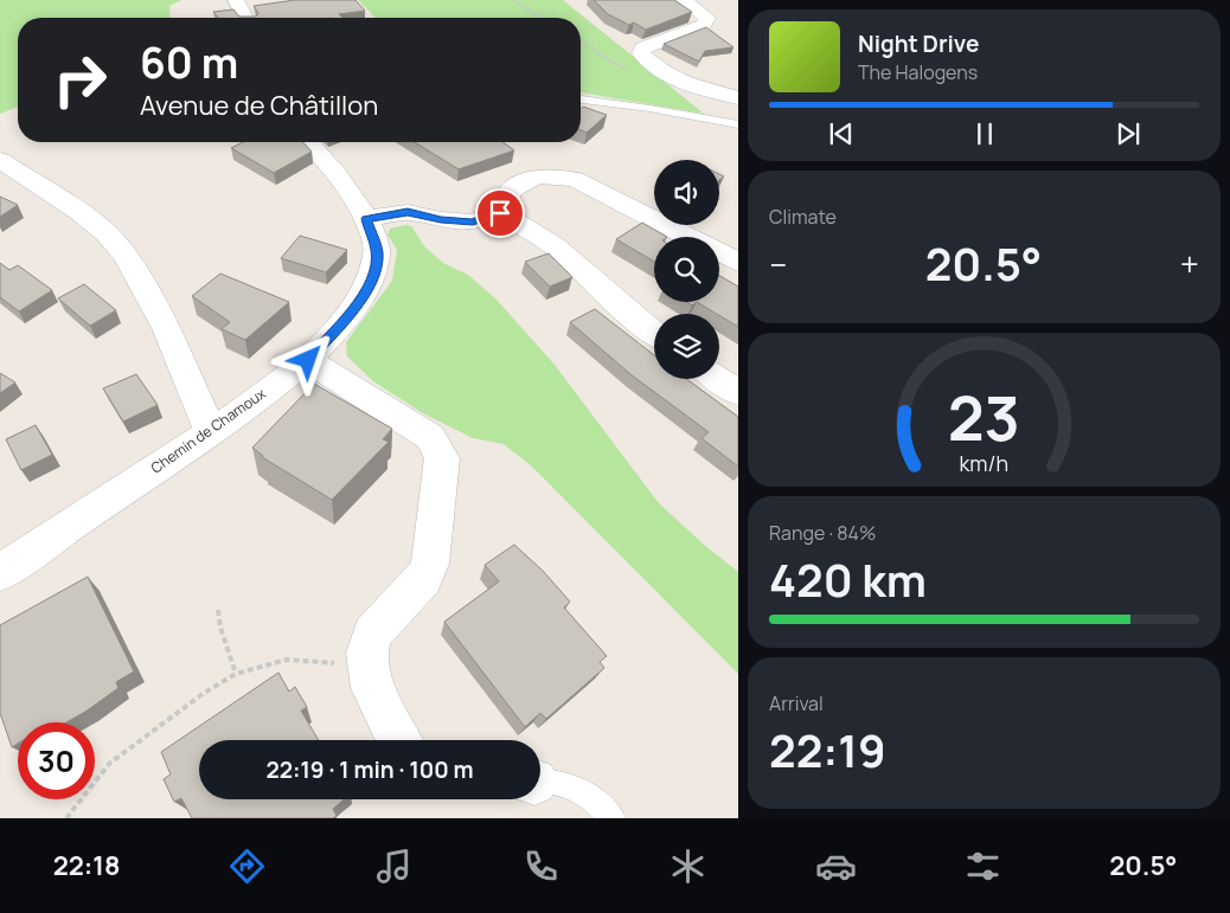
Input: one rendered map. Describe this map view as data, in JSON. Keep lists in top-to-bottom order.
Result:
{
  "streets": {
    "street": ["Chemin de Chamoux"]
  },
  "page": {
    "turn": ["60 m", "Avenue de Châtillon"],
    "song": ["Night Drive", "The Halogens"],
    "tile": [
      "Climate",
      ["Range · 84%", "420 km"],
      ["Arrival", "22:19"]
    ],
    "heat": ["−", "20.5°", "+"],
    "limit": "30",
    "trip": "22:19 · 1 min · 100 m",
    "tabs": ["22:18", "20.5°"],
    "gauge": ["23", "km/h"]
  }
}
